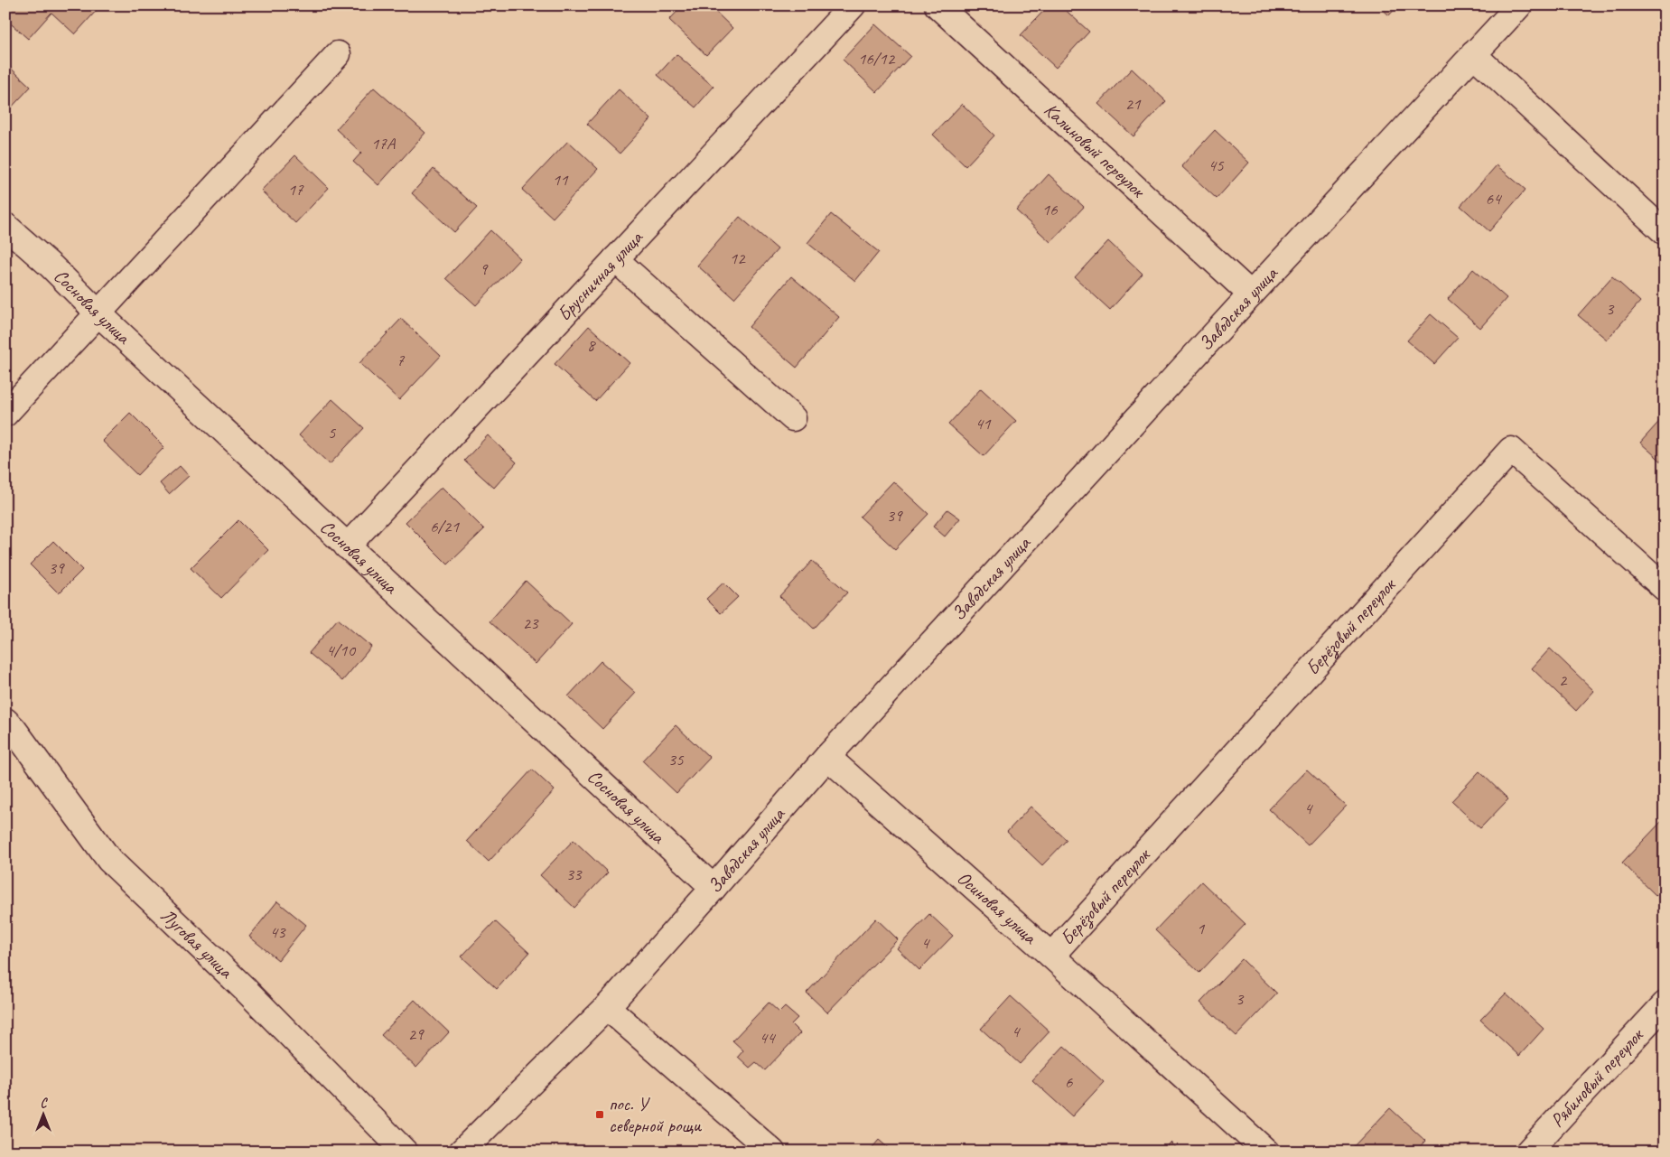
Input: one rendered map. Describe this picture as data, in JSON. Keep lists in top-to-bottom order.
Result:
{
  "streets": {
    "street": [
      "Калиновый переулок",
      "Брусничная улица",
      "Сосновая улица",
      "Заводская улица",
      "Берёзовый переулок",
      "Осиновая улица",
      "Луговая улица",
      "Рябиновый переулок"
    ]
  },
  "crossings": [
    ["Калиновый переулок", "Заводская улица"],
    ["Брусничная улица", "Сосновая улица"],
    ["Сосновая улица", "Заводская улица"],
    ["Заводская улица", "Осиновая улица"],
    ["Берёзовый переулок", "Осиновая улица"]
  ],
  "places": {
    "transit": ["пос. У северной рощи"]
  },
  "house_numbers": [
    "16/12",
    "21",
    "17А",
    "45",
    "11",
    "17",
    "64",
    "16",
    "12",
    "9",
    "3",
    "8",
    "7",
    "41",
    "5",
    "39",
    "6/21",
    "39",
    "23",
    "4/10",
    "2",
    "35",
    "4",
    "33",
    "1",
    "43",
    "4",
    "3",
    "4",
    "29",
    "44",
    "6"
  ],
  "north": "top"
}
